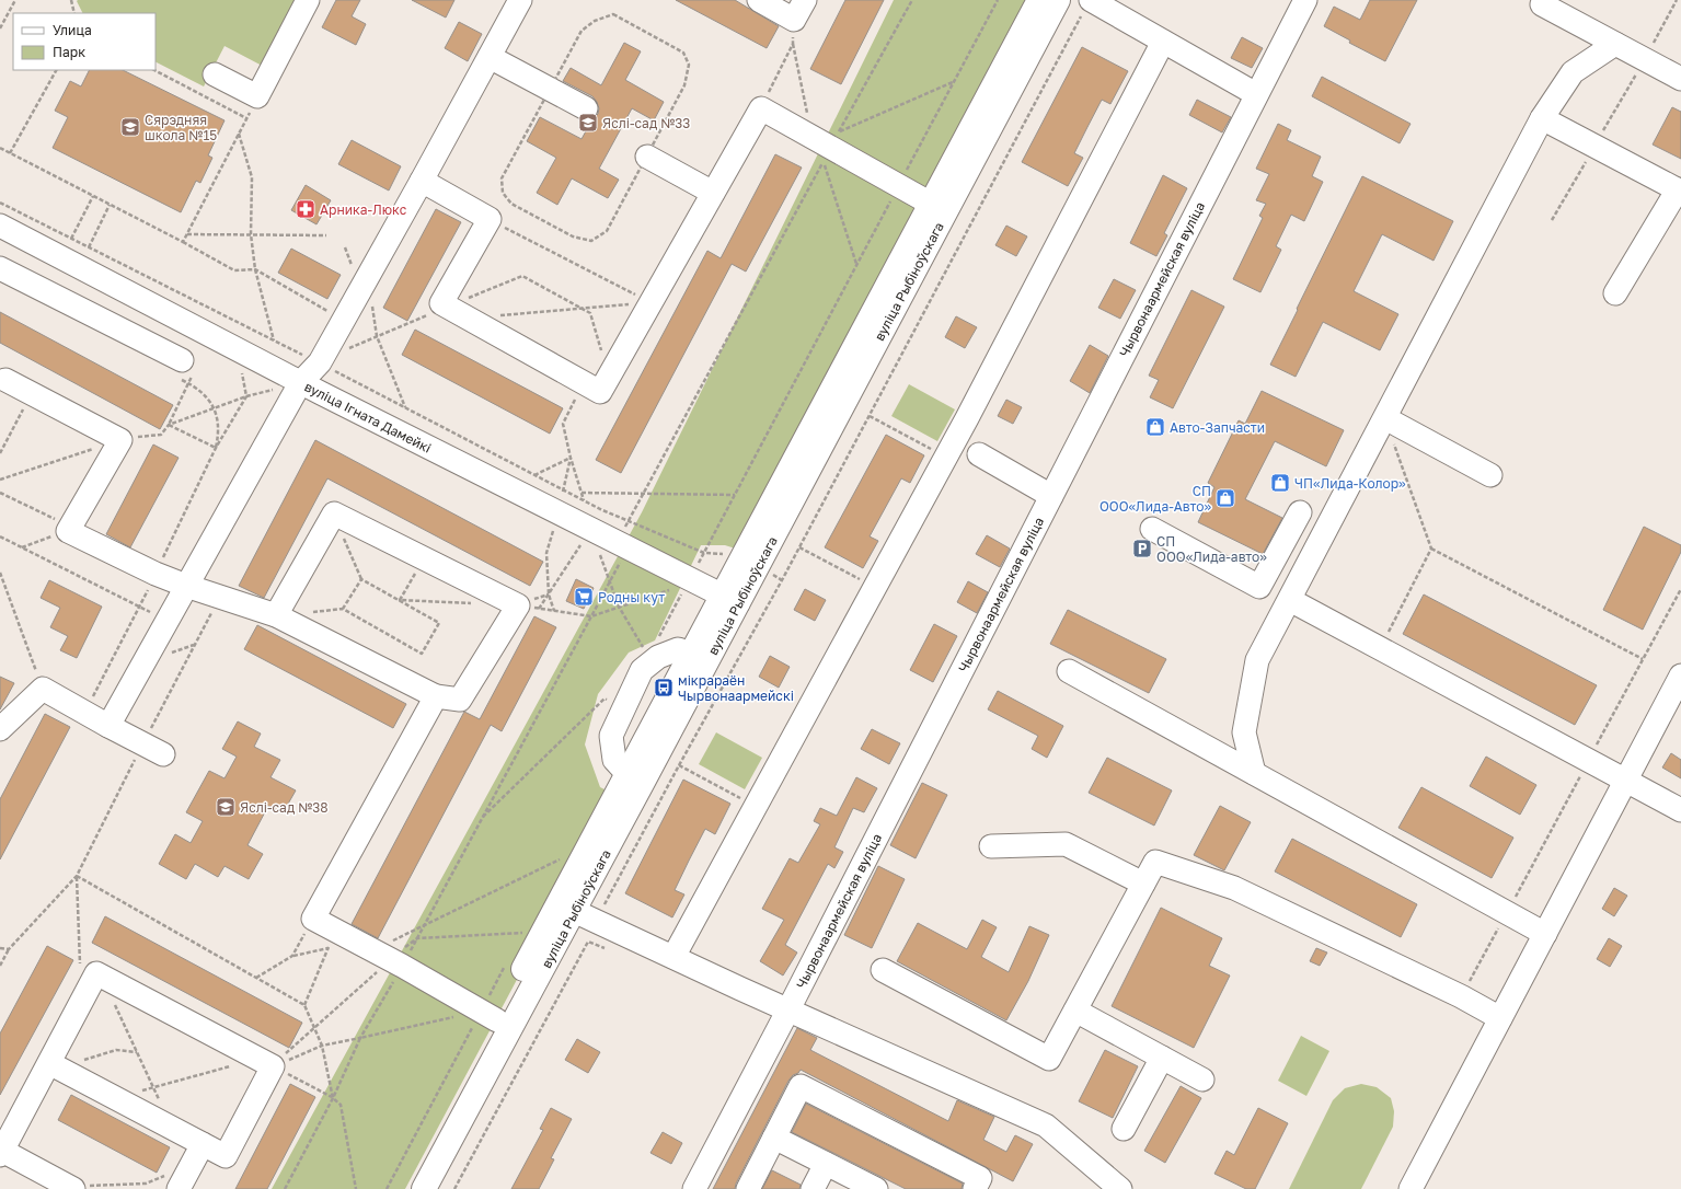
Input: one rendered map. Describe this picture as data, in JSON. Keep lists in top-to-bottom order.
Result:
{
  "streets": {
    "main road": ["вуліца Рыбіноўскага"],
    "street": ["Чырвонаармейская вуліца", "вуліца Ігната Дамейкі"]
  },
  "crossings": [
    ["вуліца Рыбіноўскага", "вуліца Ігната Дамейкі"]
  ],
  "places": {
    "school or university": ["Яслі-сад №33", "Сярэдняя школа №15", "Яслі-сад №38"],
    "pharmacy": ["Арника-Люкс"],
    "shop": ["Авто-Запчасти", "ЧП«Лида-Колор»", "СП ООО«Лида-Авто»"],
    "parking": ["СП ООО«Лида-авто»"],
    "supermarket": ["Родны кут"],
    "bus stop": ["мікрараён Чырвонаармейскі"]
  },
  "legend": ["Улица", "Парк"]
}
